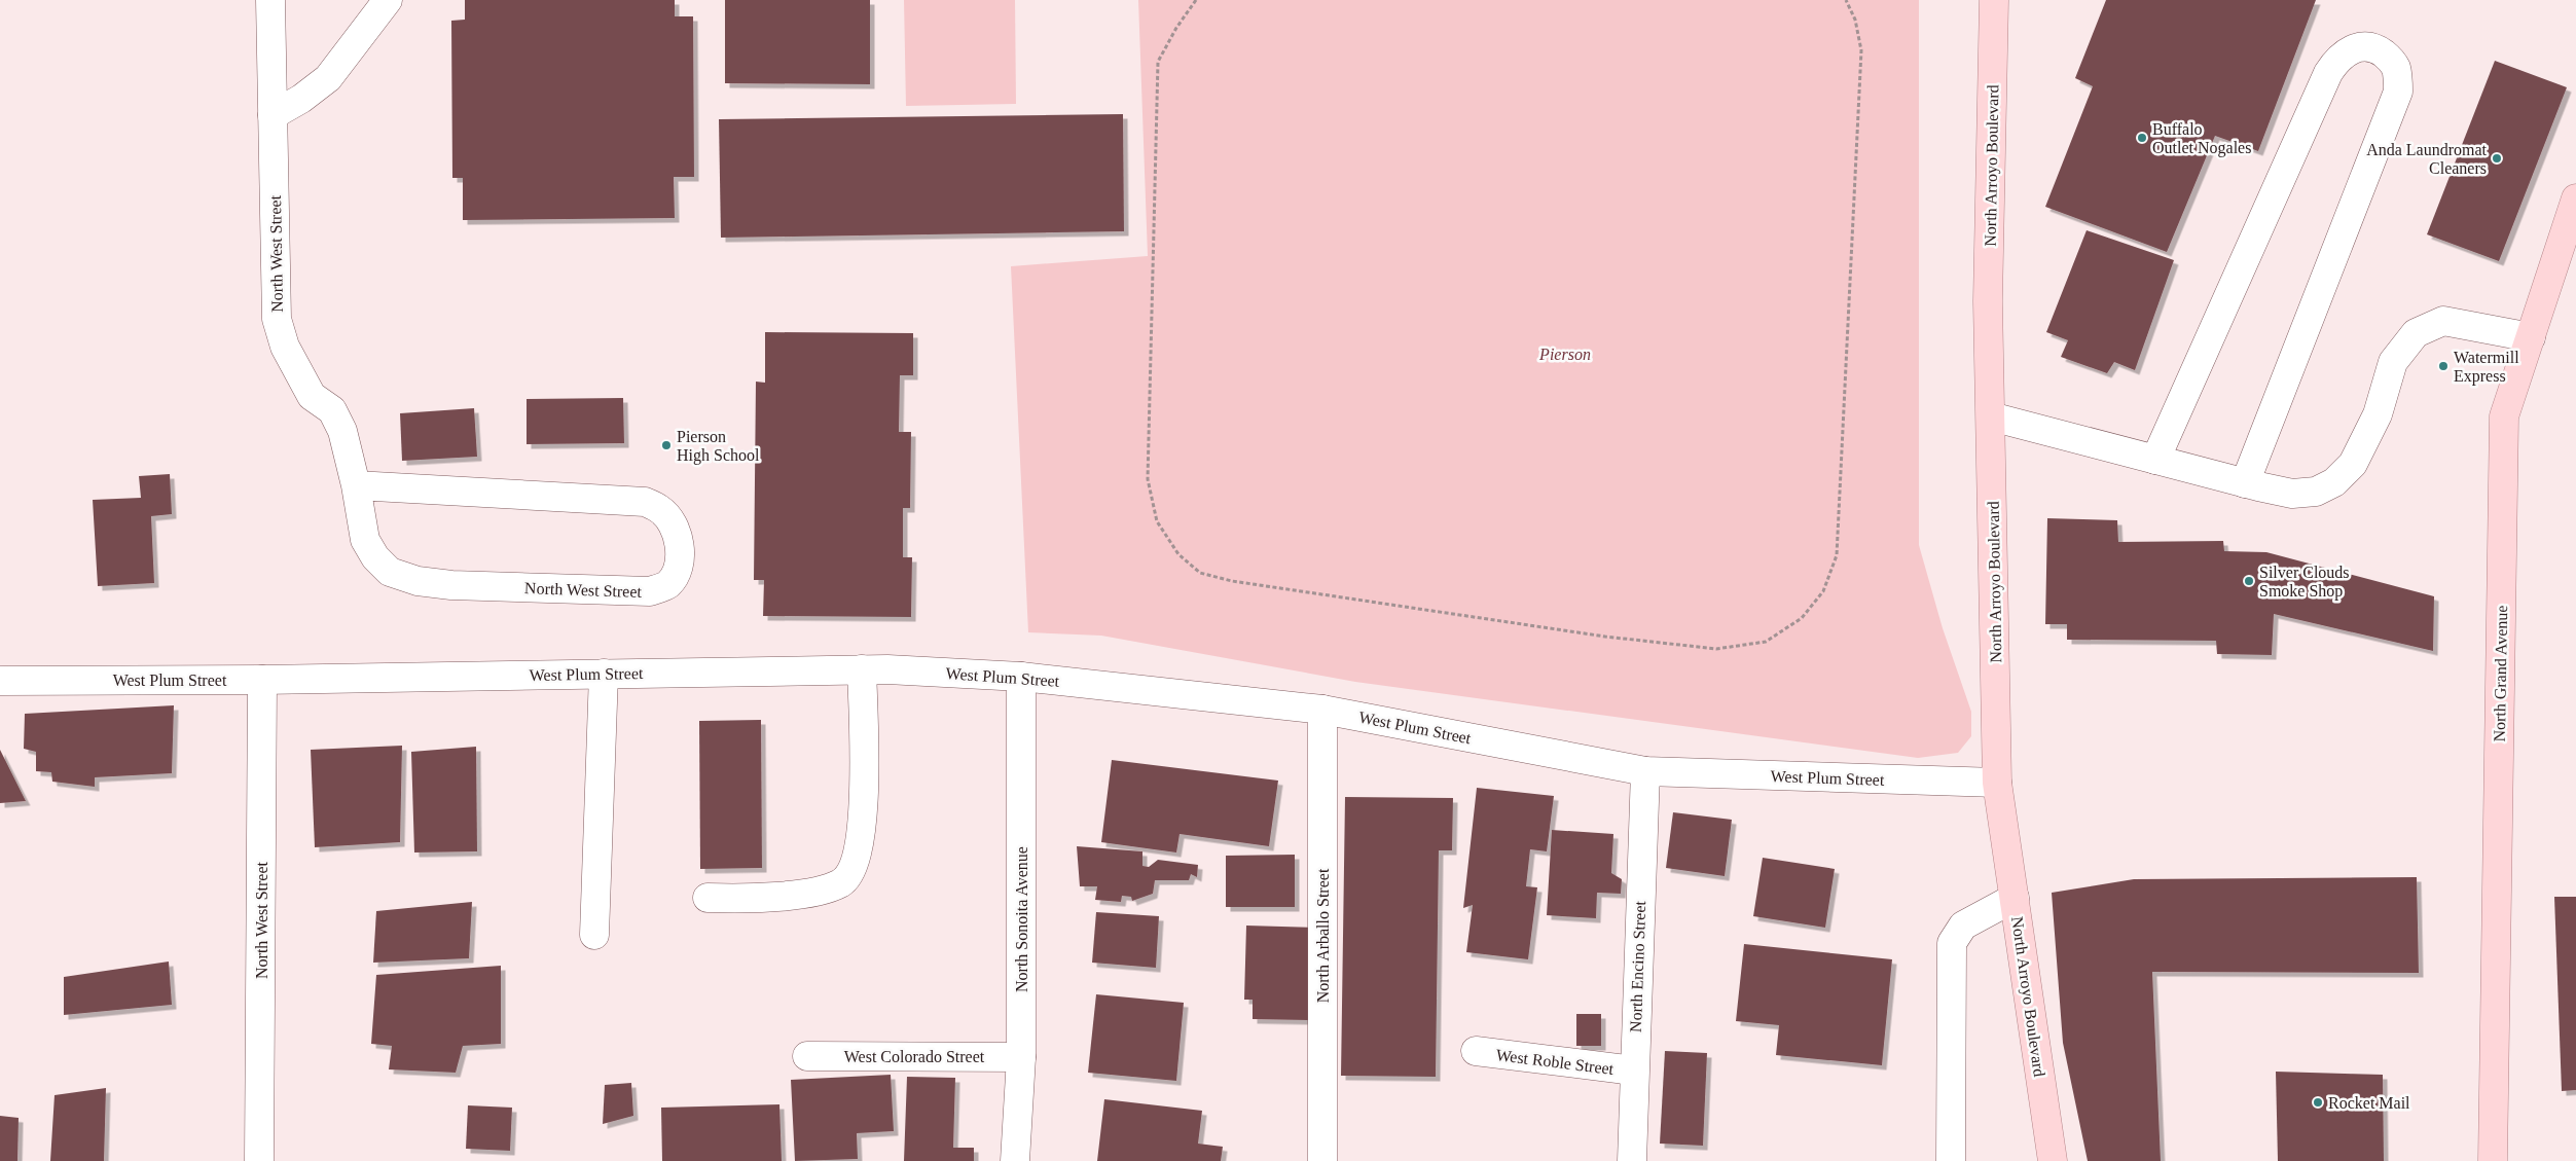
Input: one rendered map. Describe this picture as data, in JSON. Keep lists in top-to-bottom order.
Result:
{
  "streets": {
    "main road": ["North Arroyo Boulevard", "North Grand Avenue"],
    "street": [
      "North West Street",
      "West Plum Street",
      "North Sonoita Avenue",
      "North Arballo Street",
      "North Encino Street",
      "West Colorado Street",
      "West Roble Street"
    ]
  },
  "crossings": [
    ["North Arroyo Boulevard", "West Plum Street"],
    ["North West Street", "West Plum Street"],
    ["West Plum Street", "North Sonoita Avenue"],
    ["West Plum Street", "North Arballo Street"],
    ["West Plum Street", "North Encino Street"],
    ["North Sonoita Avenue", "West Colorado Street"],
    ["North Encino Street", "West Roble Street"]
  ],
  "parks": ["Pierson"],
  "places": [
    "Buffalo Outlet Nogales",
    "Anda Laundromat Cleaners",
    "Watermill Express",
    "Pierson High School",
    "Silver Clouds Smoke Shop",
    "Rocket Mail"
  ]
}
